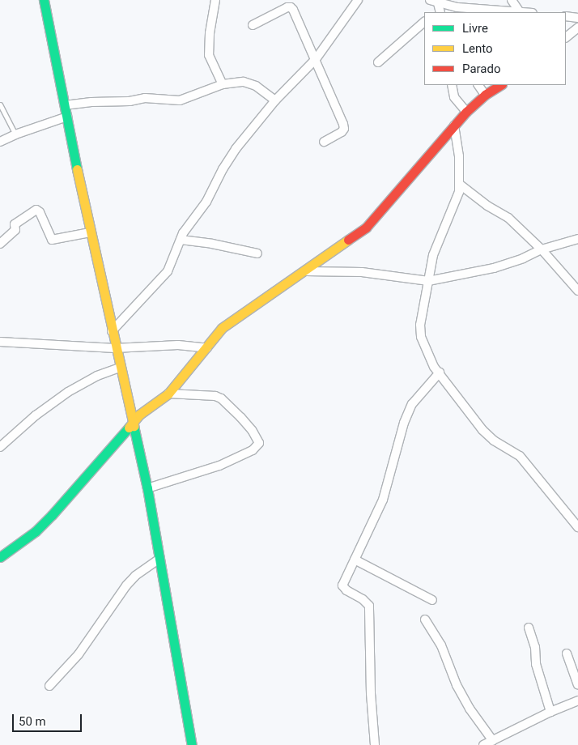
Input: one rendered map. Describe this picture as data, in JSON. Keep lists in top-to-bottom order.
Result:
{
  "legend": ["Livre", "Lento", "Parado"],
  "scale_bar": "50 m"
}
